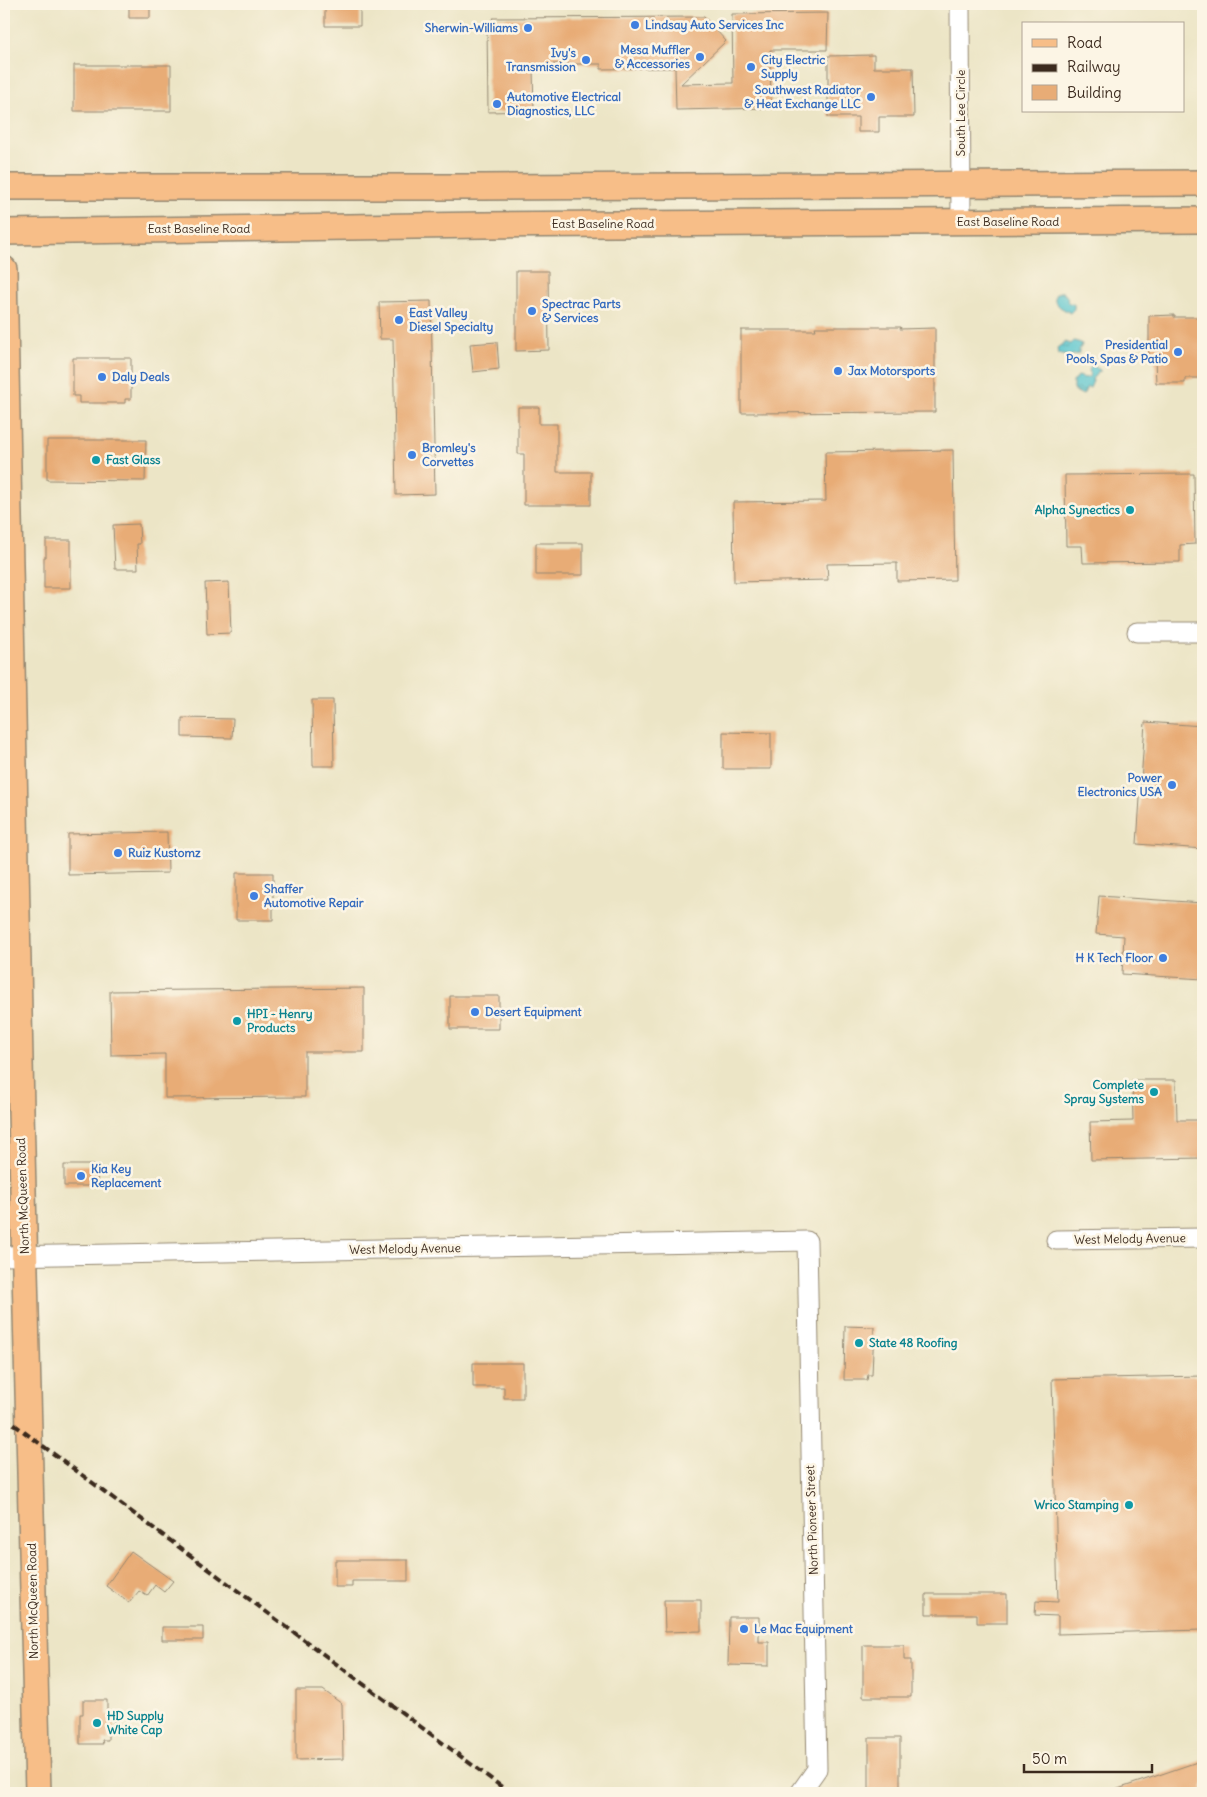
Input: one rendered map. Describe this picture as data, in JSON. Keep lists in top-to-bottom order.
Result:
{
  "streets": {
    "main road": ["East Baseline Road", "North McQueen Road"],
    "street": ["South Lee Circle", "West Melody Avenue", "North Pioneer Street"]
  },
  "crossings": [
    ["South Lee Circle", "East Baseline Road"],
    ["North McQueen Road", "West Melody Avenue"],
    ["West Melody Avenue", "North Pioneer Street"]
  ],
  "places": [
    "Lindsay Auto Services Inc",
    "Sherwin-Williams",
    "Mesa Muffler & Accessories",
    "Ivy's Transmission",
    "City Electric Supply",
    "Southwest Radiator & Heat Exchange LLC",
    "Automotive Electrical Diagnostics, LLC",
    "Spectrac Parts & Services",
    "East Valley Diesel Specialty",
    "Presidential Pools, Spas & Patio",
    "Jax Motorsports",
    "Daly Deals",
    "Bromley's Corvettes",
    "Fast Glass",
    "Alpha Synectics",
    "Power Electronics USA",
    "Ruiz Kustomz",
    "Shaffer Automotive Repair",
    "H K Tech Floor",
    "Desert Equipment",
    "HPI - Henry Products",
    "Complete Spray Systems",
    "Kia Key Replacement",
    "State 48 Roofing",
    "Wrico Stamping",
    "Le Mac Equipment",
    "HD Supply White Cap"
  ],
  "legend": ["Road", "Railway", "Building"],
  "scale_bar": "50 m"
}
